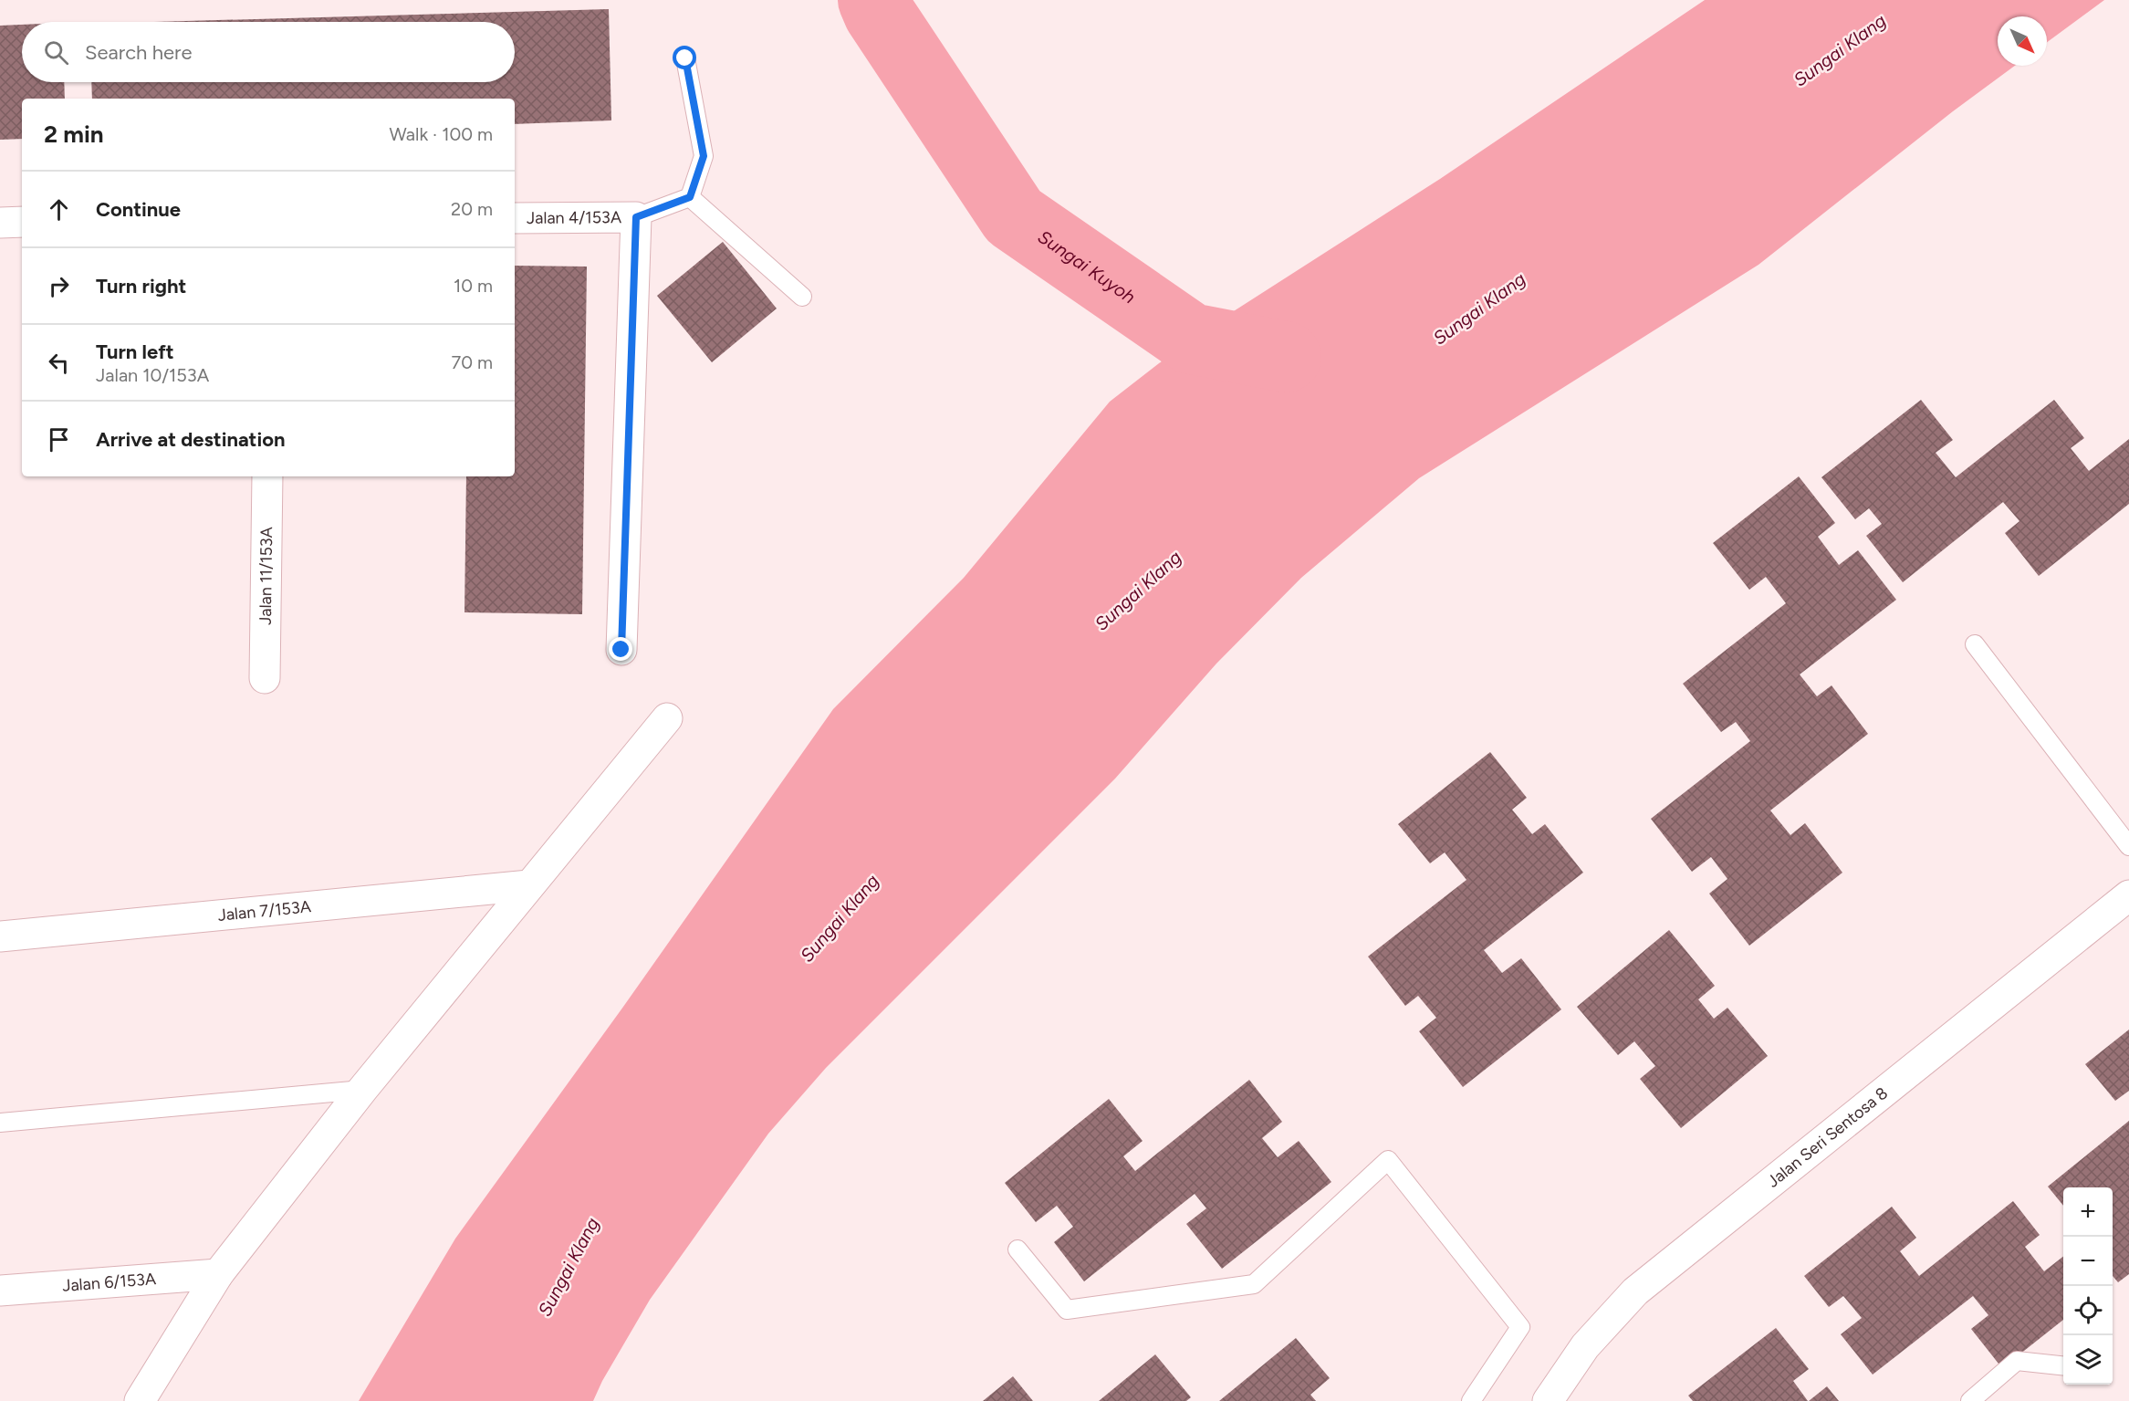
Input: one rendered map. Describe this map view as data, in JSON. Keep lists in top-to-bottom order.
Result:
{
  "streets": {
    "street": [
      "Jalan 4/153A",
      "Jalan 11/153A",
      "Jalan 7/153A",
      "Jalan Seri Sentosa 8",
      "Jalan 6/153A"
    ]
  },
  "water": ["Sungai Klang", "Sungai Kuyoh"],
  "north": "bottom right",
  "page": {
    "search": "Search here",
    "heading": ["2 min", "Walk · 100 m"],
    "list": [
      ["Continue", "20 m"],
      ["Turn right", "10 m"],
      ["Turn left", "Jalan 10/153A", "70 m"],
      "Arrive at destination"
    ],
    "map_buttons": ["+", "−"]
  }
}
